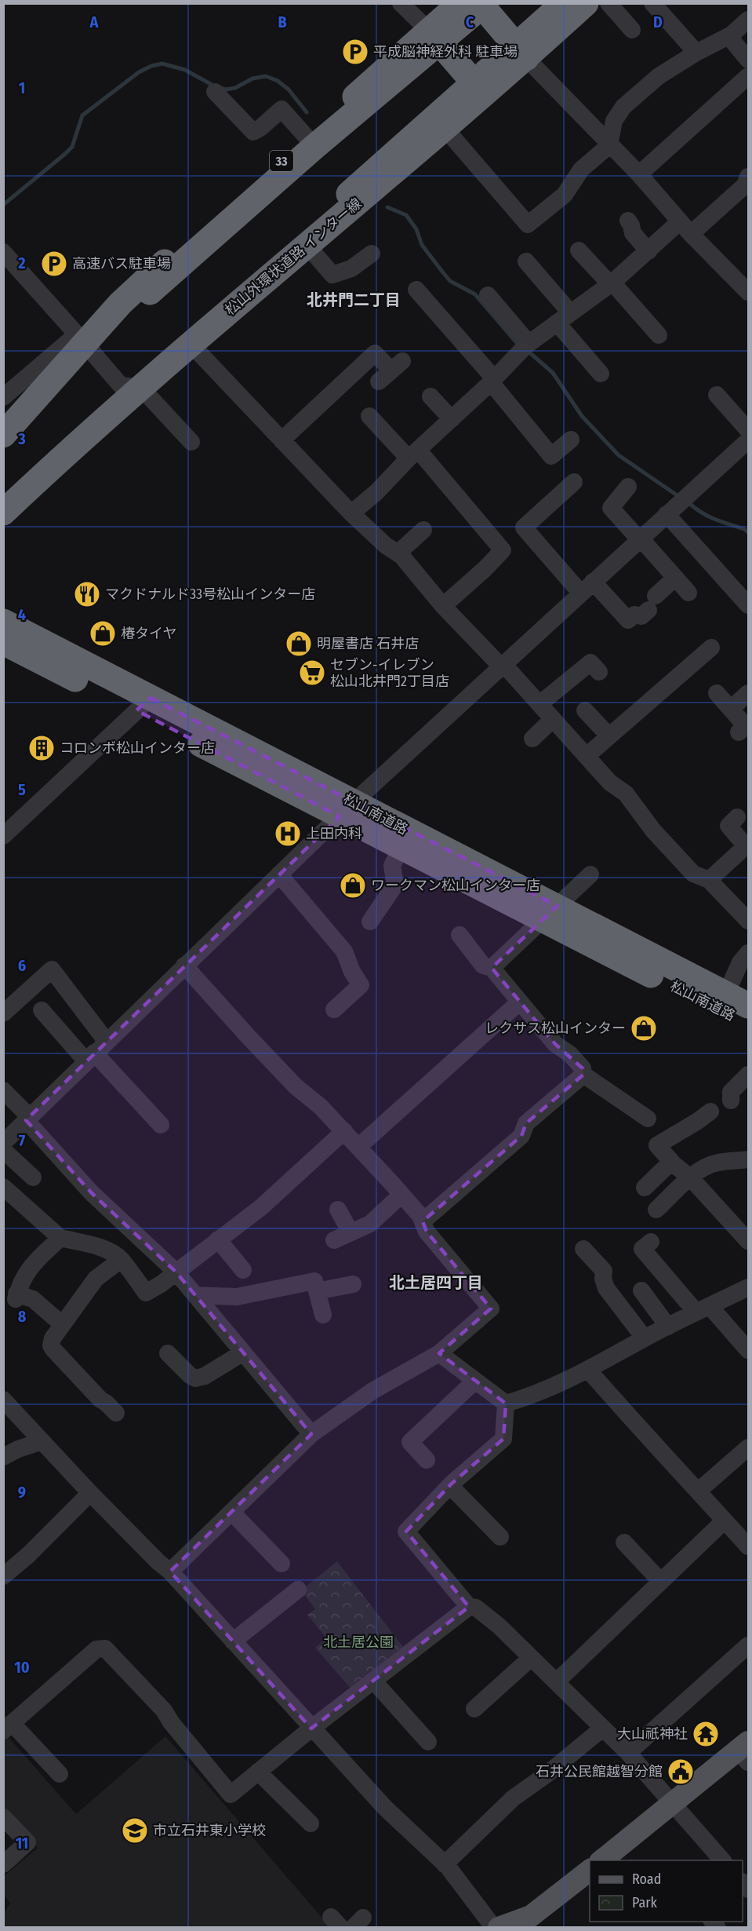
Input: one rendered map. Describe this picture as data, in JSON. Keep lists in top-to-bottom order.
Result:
{
  "streets": {
    "highway": ["33", "松山外環状道路 インター線", "松山南道路"]
  },
  "districts": ["北井門二丁目", "北土居四丁目"],
  "parks": ["北土居公園"],
  "places": {
    "parking": ["平成脳神経外科 駐車場", "高速バス駐車場"],
    "restaurant": ["マクドナルド33号松山インター店"],
    "shop": [
      "椿タイヤ",
      "明屋書店 石井店",
      "ワークマン松山インター店",
      "レクサス松山インター"
    ],
    "supermarket": ["セブン-イレブン 松山北井門2丁目店"],
    "building": ["コロンボ松山インター店"],
    "hospital": ["上田内科"],
    "temple": ["大山祇神社"],
    "public building": ["石井公民館越智分館"],
    "school or university": ["市立石井東小学校"]
  },
  "legend": ["Road", "Park"],
  "grid": {
    "columns": [
      "A",
      "B",
      "C",
      "D"
    ],
    "rows": [
      "1",
      "2",
      "3",
      "4",
      "5",
      "6",
      "7",
      "8",
      "9",
      "10",
      "11"
    ]
  }
}
